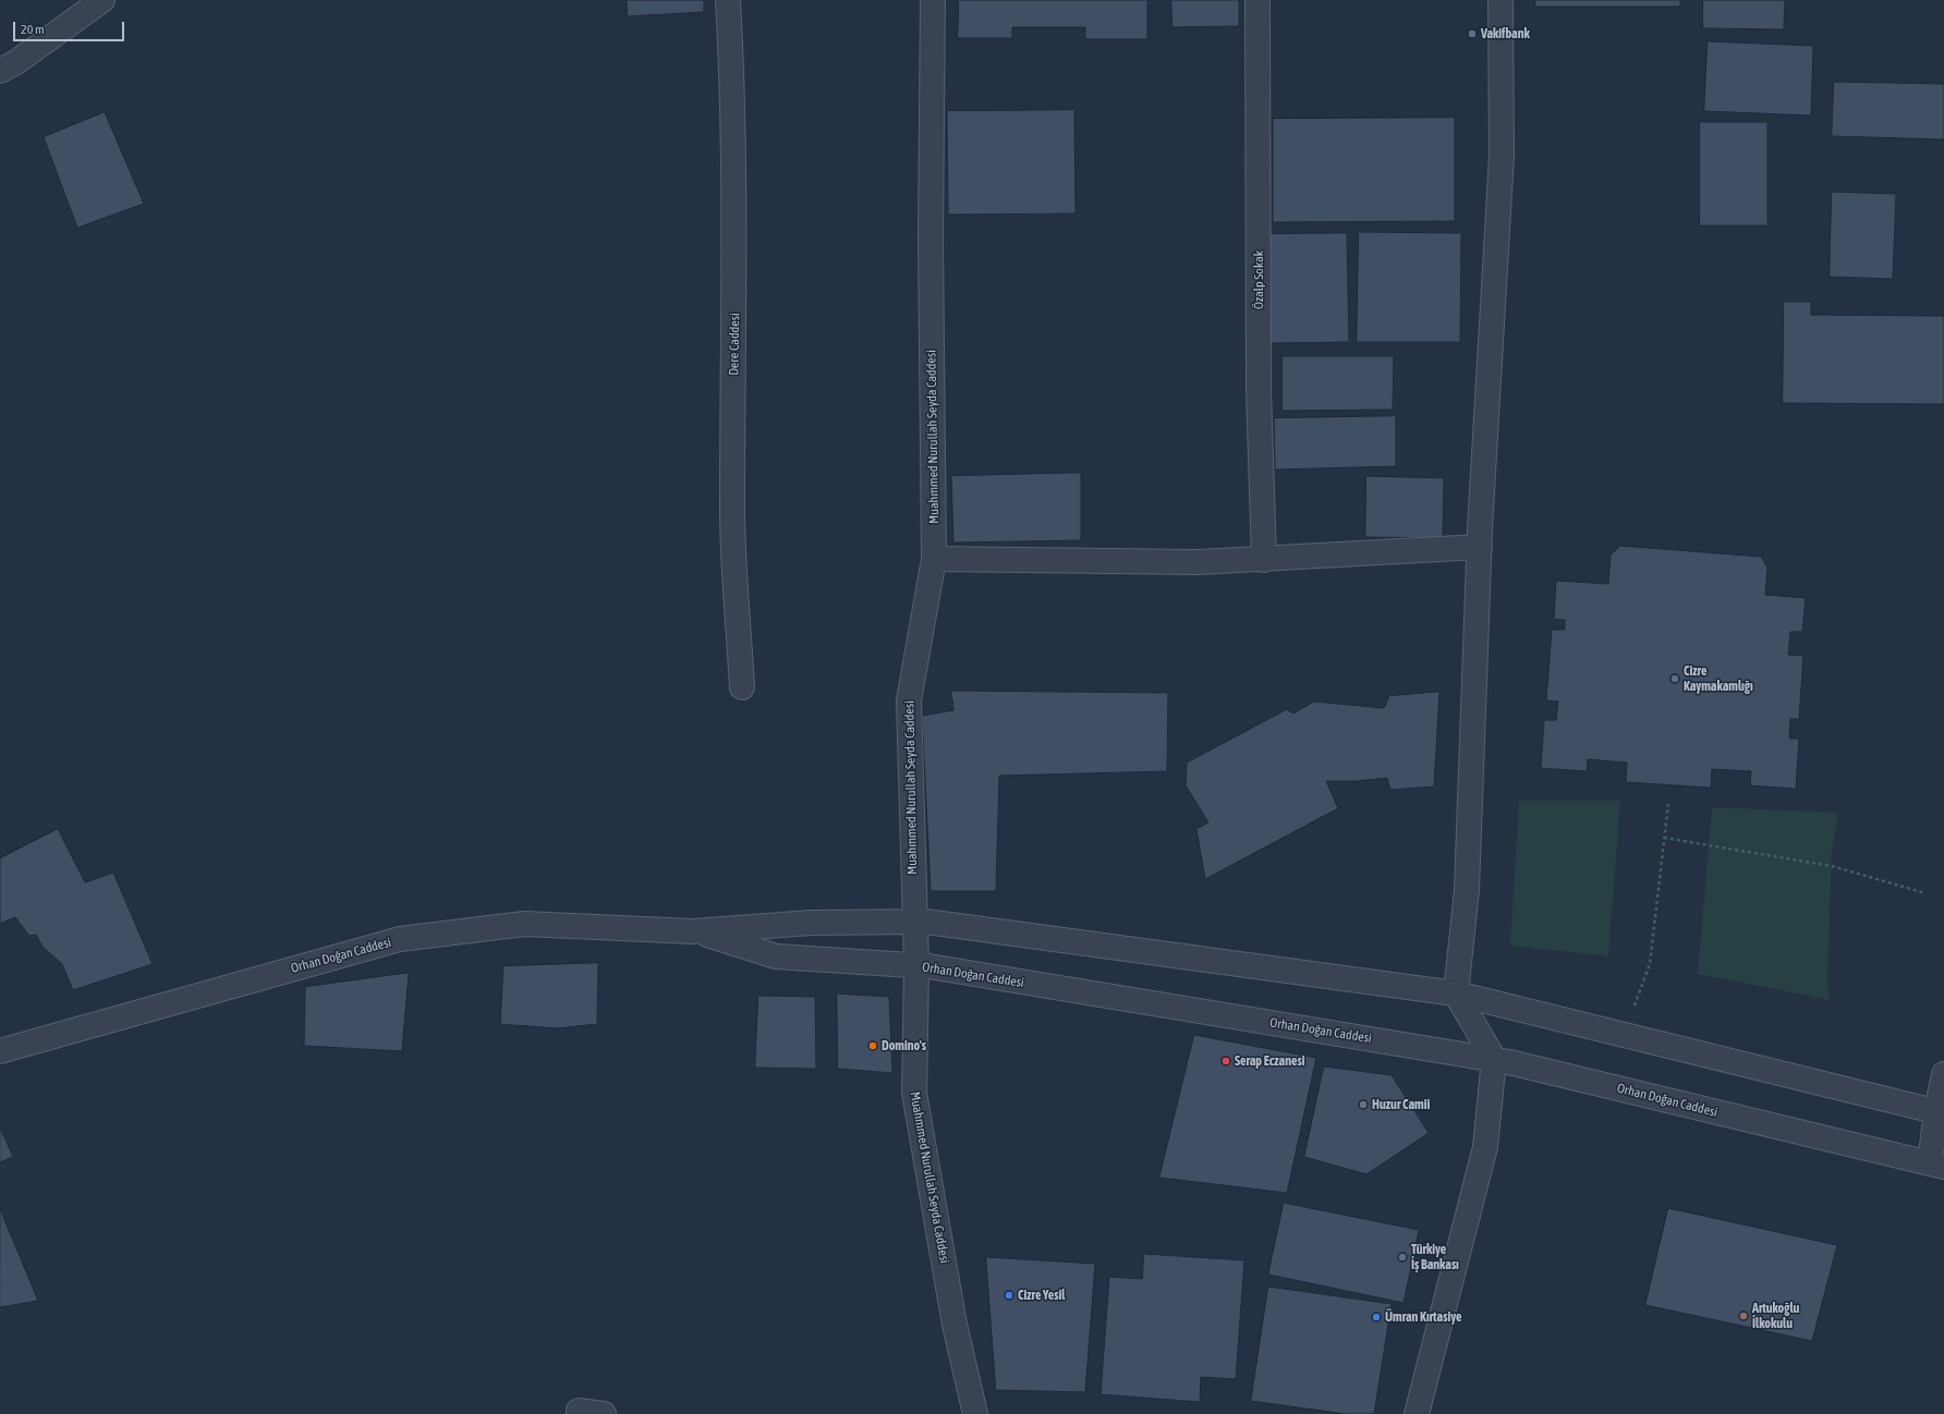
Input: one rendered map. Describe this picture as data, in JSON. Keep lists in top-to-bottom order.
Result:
{
  "streets": {
    "street": [
      "Özalp Sokak",
      "Dere Caddesi",
      "Muahmmed Nurullah Seyda Caddesi",
      "Orhan Doğan Caddesi"
    ]
  },
  "crossings": [
    ["Muahmmed Nurullah Seyda Caddesi", "Orhan Doğan Caddesi"]
  ],
  "places": [
    "Vakifbank",
    "Cizre Kaymakamlığı",
    "Domino's",
    "Serap Eczanesi",
    "Huzur Camii",
    "Türkiye İş Bankası",
    "Cizre Yesil",
    "Artukoğlu İlkokulu",
    "Ümran Kırtasiye"
  ],
  "scale_bar": "20 m"
}
